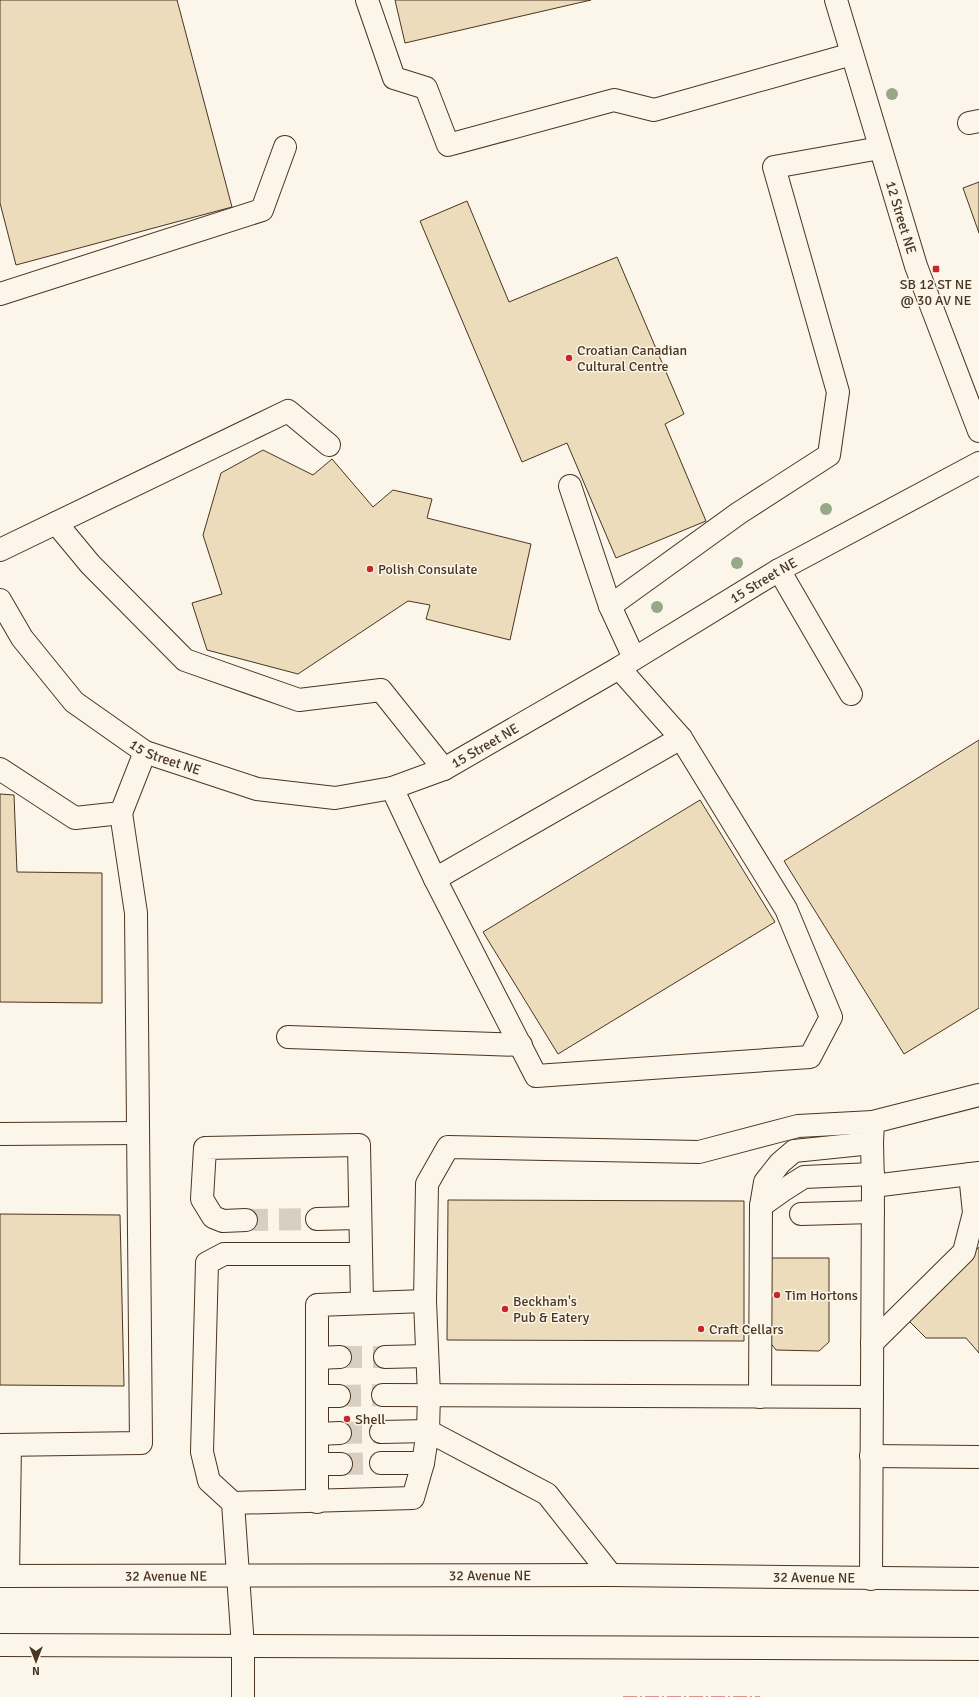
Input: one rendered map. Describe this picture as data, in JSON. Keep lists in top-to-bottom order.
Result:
{
  "streets": {
    "main road": ["12 Street NE", "15 Street NE", "32 Avenue NE"]
  },
  "places": {
    "transit": ["SB 12 ST NE @ 30 AV NE"],
    "other": [
      "Croatian Canadian Cultural Centre",
      "Polish Consulate",
      "Tim Hortons",
      "Beckham's Pub & Eatery",
      "Craft Cellars",
      "Shell"
    ]
  },
  "north": "bottom"
}
